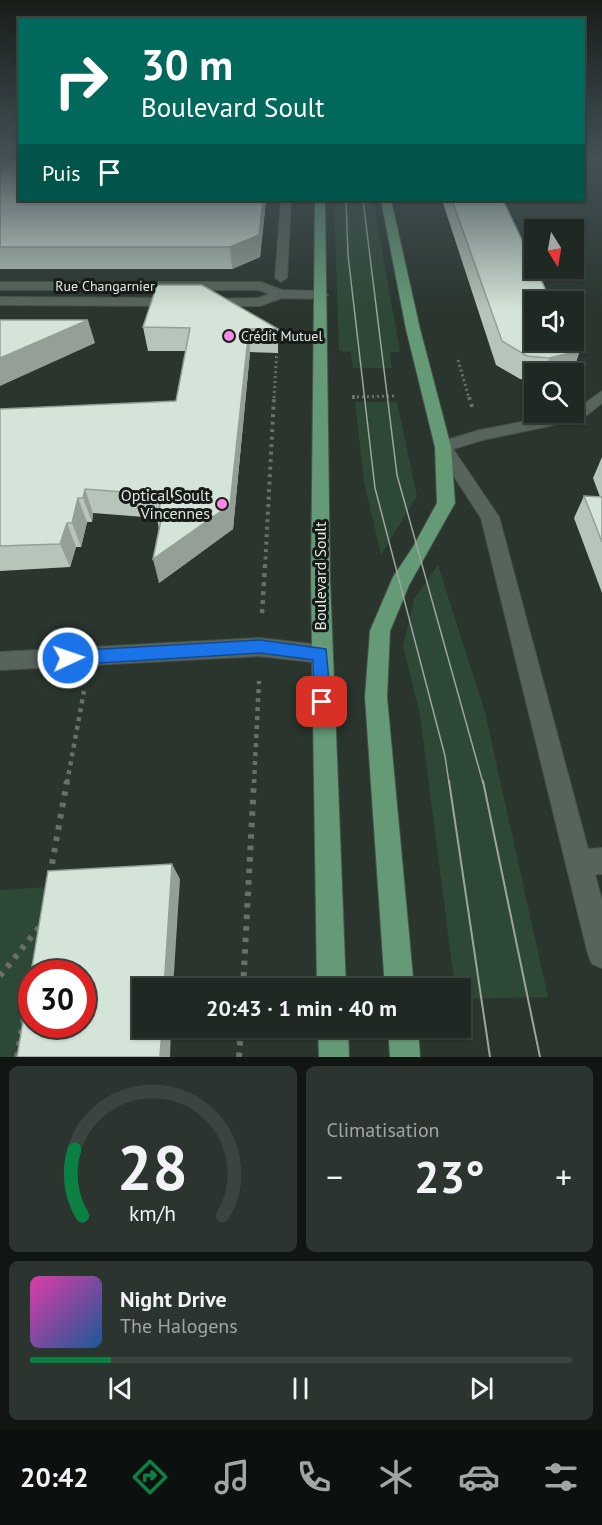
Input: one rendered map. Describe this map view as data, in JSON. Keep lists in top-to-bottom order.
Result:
{
  "streets": {
    "main road": ["Boulevard Soult"],
    "street": ["Rue Changarnier"]
  },
  "crossings": [
    ["Rue Changarnier", "Boulevard Soult"]
  ],
  "places": ["Crédit Mutuel", "Optical Soult Vincennes"],
  "north": "bottom",
  "page": {
    "turn": ["30 m", "Boulevard Soult"],
    "then": "Puis",
    "limit": "30",
    "trip": "20:43 · 1 min · 40 m",
    "tile": "Climatisation",
    "heat": ["−", "23°", "+"],
    "song": ["Night Drive", "The Halogens"],
    "tabs": "20:42",
    "gauge": ["28", "km/h"]
  }
}
